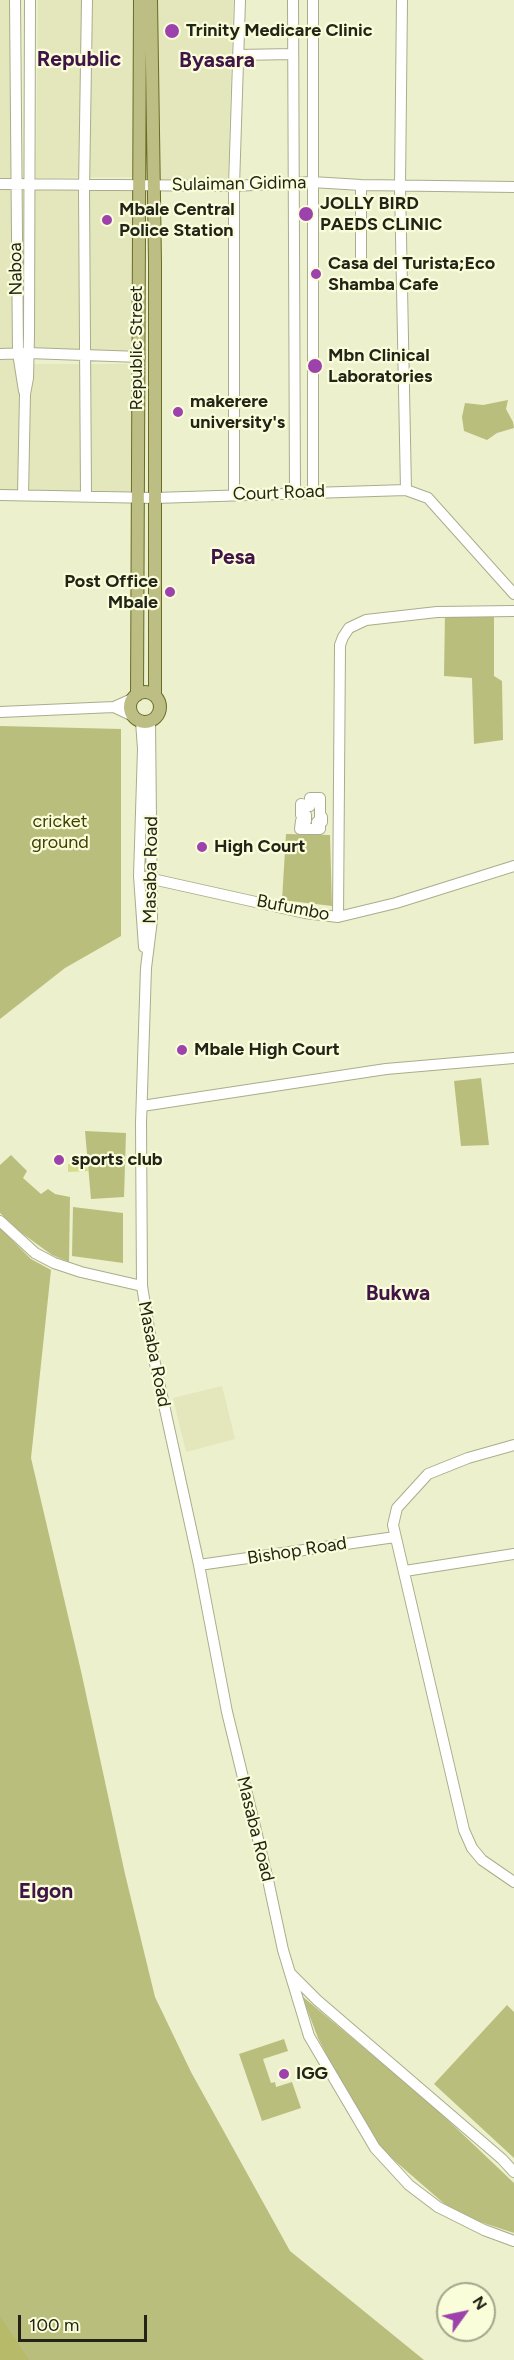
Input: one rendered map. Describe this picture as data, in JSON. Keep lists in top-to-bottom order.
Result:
{
  "streets": {
    "main road": ["Republic Street"],
    "street": [
      "Sulaiman Gidima",
      "Naboa",
      "Court Road",
      "Masaba Road",
      "Bufumbo",
      "Bishop Road"
    ]
  },
  "crossings": [
    ["Sulaiman Gidima", "Naboa"],
    ["Sulaiman Gidima", "Republic Street"],
    ["Naboa", "Court Road"],
    ["Republic Street", "Court Road"],
    ["Republic Street", "Masaba Road"],
    ["Masaba Road", "Bufumbo"],
    ["Masaba Road", "Bishop Road"]
  ],
  "districts": [
    "Republic",
    "Byasara",
    "Pesa",
    "Bukwa",
    "Elgon"
  ],
  "parks": ["cricket ground"],
  "places": [
    "Trinity Medicare Clinic",
    "JOLLY BIRD PAEDS CLINIC",
    "Mbale Central Police Station",
    "Casa del Turista;Eco Shamba Cafe",
    "Mbn Clinical Laboratories",
    "makerere university's",
    "Post Office Mbale",
    "High Court",
    "Mbale High Court",
    "sports club",
    "IGG"
  ],
  "scale_bar": "100 m",
  "north": "top right"
}
